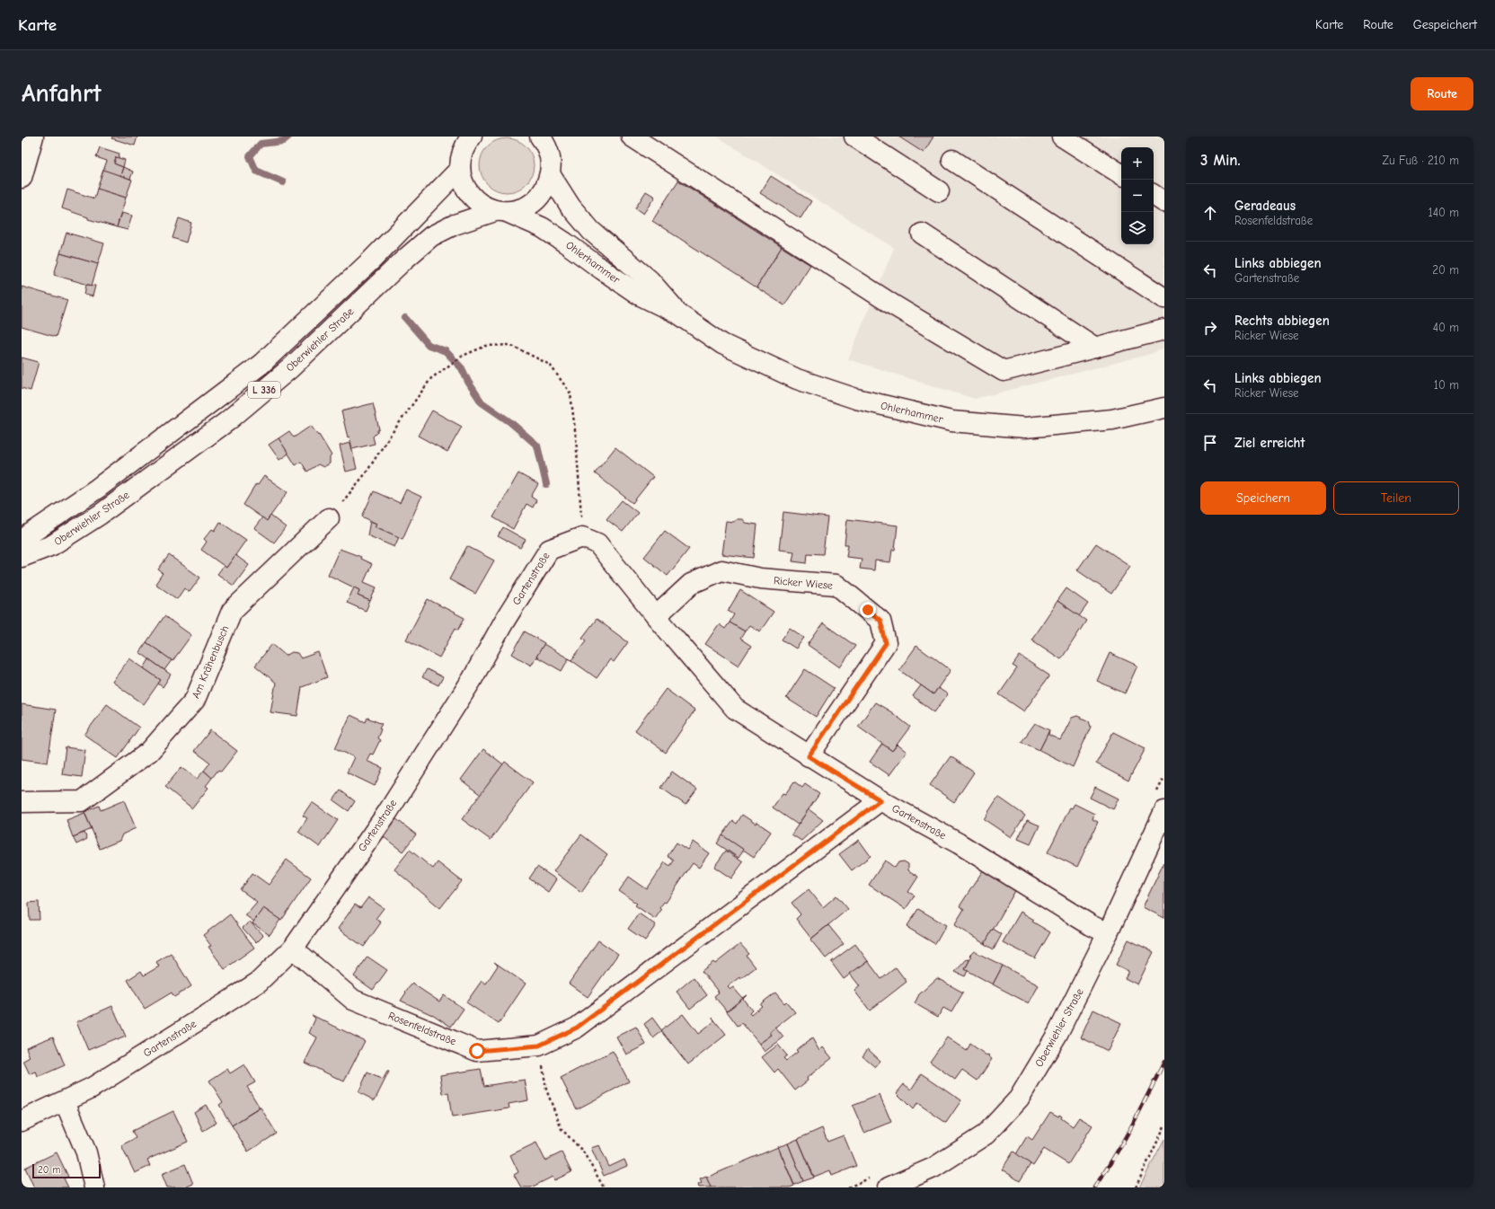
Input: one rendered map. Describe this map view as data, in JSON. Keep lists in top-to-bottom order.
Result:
{
  "streets": {
    "street": [
      "Ohlerhammer",
      "Oberwiehler Straße",
      "L 336",
      "Gartenstraße",
      "Ricker Wiese",
      "Am Krähenbusch",
      "Rosenfeldstraße"
    ]
  },
  "crossings": [
    ["Ohlerhammer", "Oberwiehler Straße"],
    ["Oberwiehler Straße", "Gartenstraße"],
    ["Gartenstraße", "Ricker Wiese"],
    ["Gartenstraße", "Rosenfeldstraße"]
  ],
  "scale_bar": "20 m",
  "page": {
    "header": "Karte",
    "nav": ["Karte", "Route", "Gespeichert"],
    "buttons": [
      "Route",
      ["Speichern", "Teilen"]
    ],
    "title": "Anfahrt",
    "heading": ["3 Min.", "Zu Fuß · 210 m"],
    "map_buttons": ["+", "−"],
    "list": [
      ["Geradeaus", "Rosenfeldstraße", "140 m"],
      ["Links abbiegen", "Gartenstraße", "20 m"],
      ["Rechts abbiegen", "Ricker Wiese", "40 m"],
      ["Links abbiegen", "Ricker Wiese", "10 m"],
      "Ziel erreicht"
    ],
    "scale": "20 m"
  }
}
